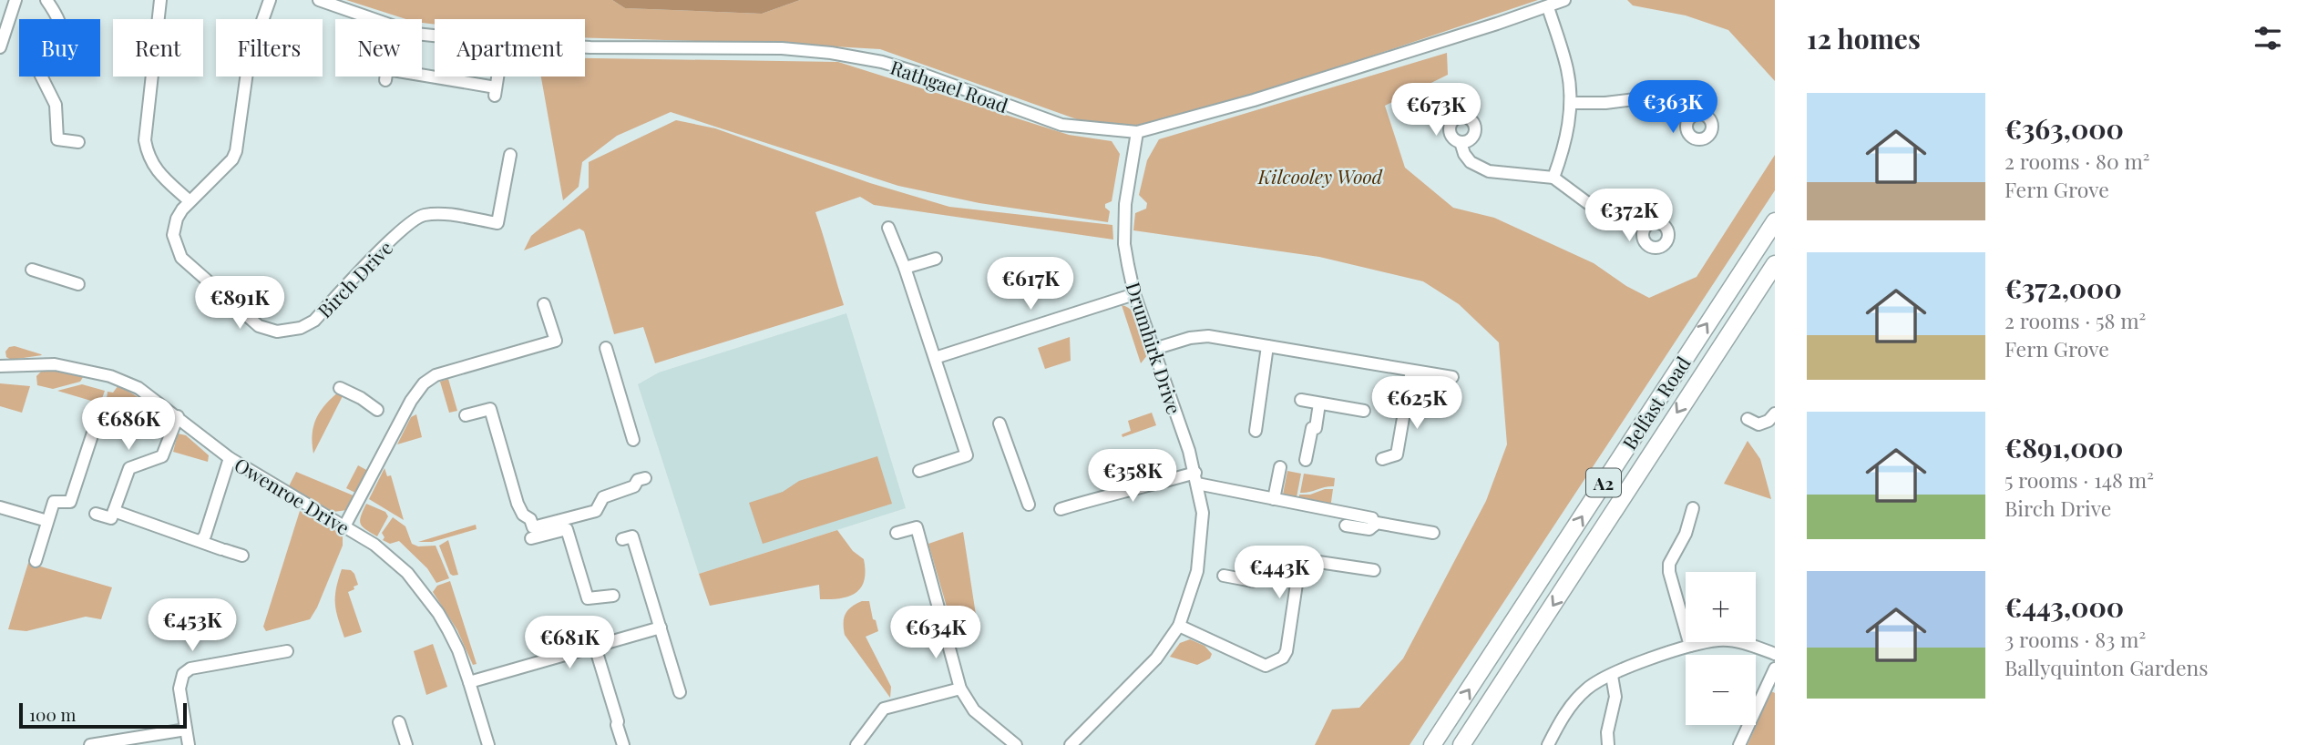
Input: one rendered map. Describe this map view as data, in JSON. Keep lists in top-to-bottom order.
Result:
{
  "streets": {
    "highway": ["Belfast Road", "A2"],
    "street": [
      "Rathgael Road",
      "Birch Drive",
      "Drumhirk Drive",
      "Owenroe Drive"
    ]
  },
  "crossings": [
    ["Rathgael Road", "Drumhirk Drive"]
  ],
  "parks": ["Kilcooley Wood"],
  "scale_bar": "100 m",
  "page": {
    "heading": "12 homes",
    "chip": [
      "Buy",
      "Rent",
      "Filters",
      "New",
      "Apartment"
    ],
    "list": [
      {
        "name": "€363,000",
        "note": "2 rooms · 80 m² · Fern Grove"
      },
      {
        "name": "€372,000",
        "note": "2 rooms · 58 m² · Fern Grove"
      },
      {
        "name": "€891,000",
        "note": "5 rooms · 148 m² · Birch Drive"
      },
      {
        "name": "€443,000",
        "note": "3 rooms · 83 m² · Ballyquinton Gardens"
      }
    ],
    "price": [
      "€363K",
      "€673K",
      "€372K",
      "€617K",
      "€891K",
      "€625K",
      "€686K",
      "€358K",
      "€443K",
      "€453K",
      "€634K",
      "€681K"
    ],
    "map_buttons": ["+", "−"],
    "scale": "100 m"
  }
}
